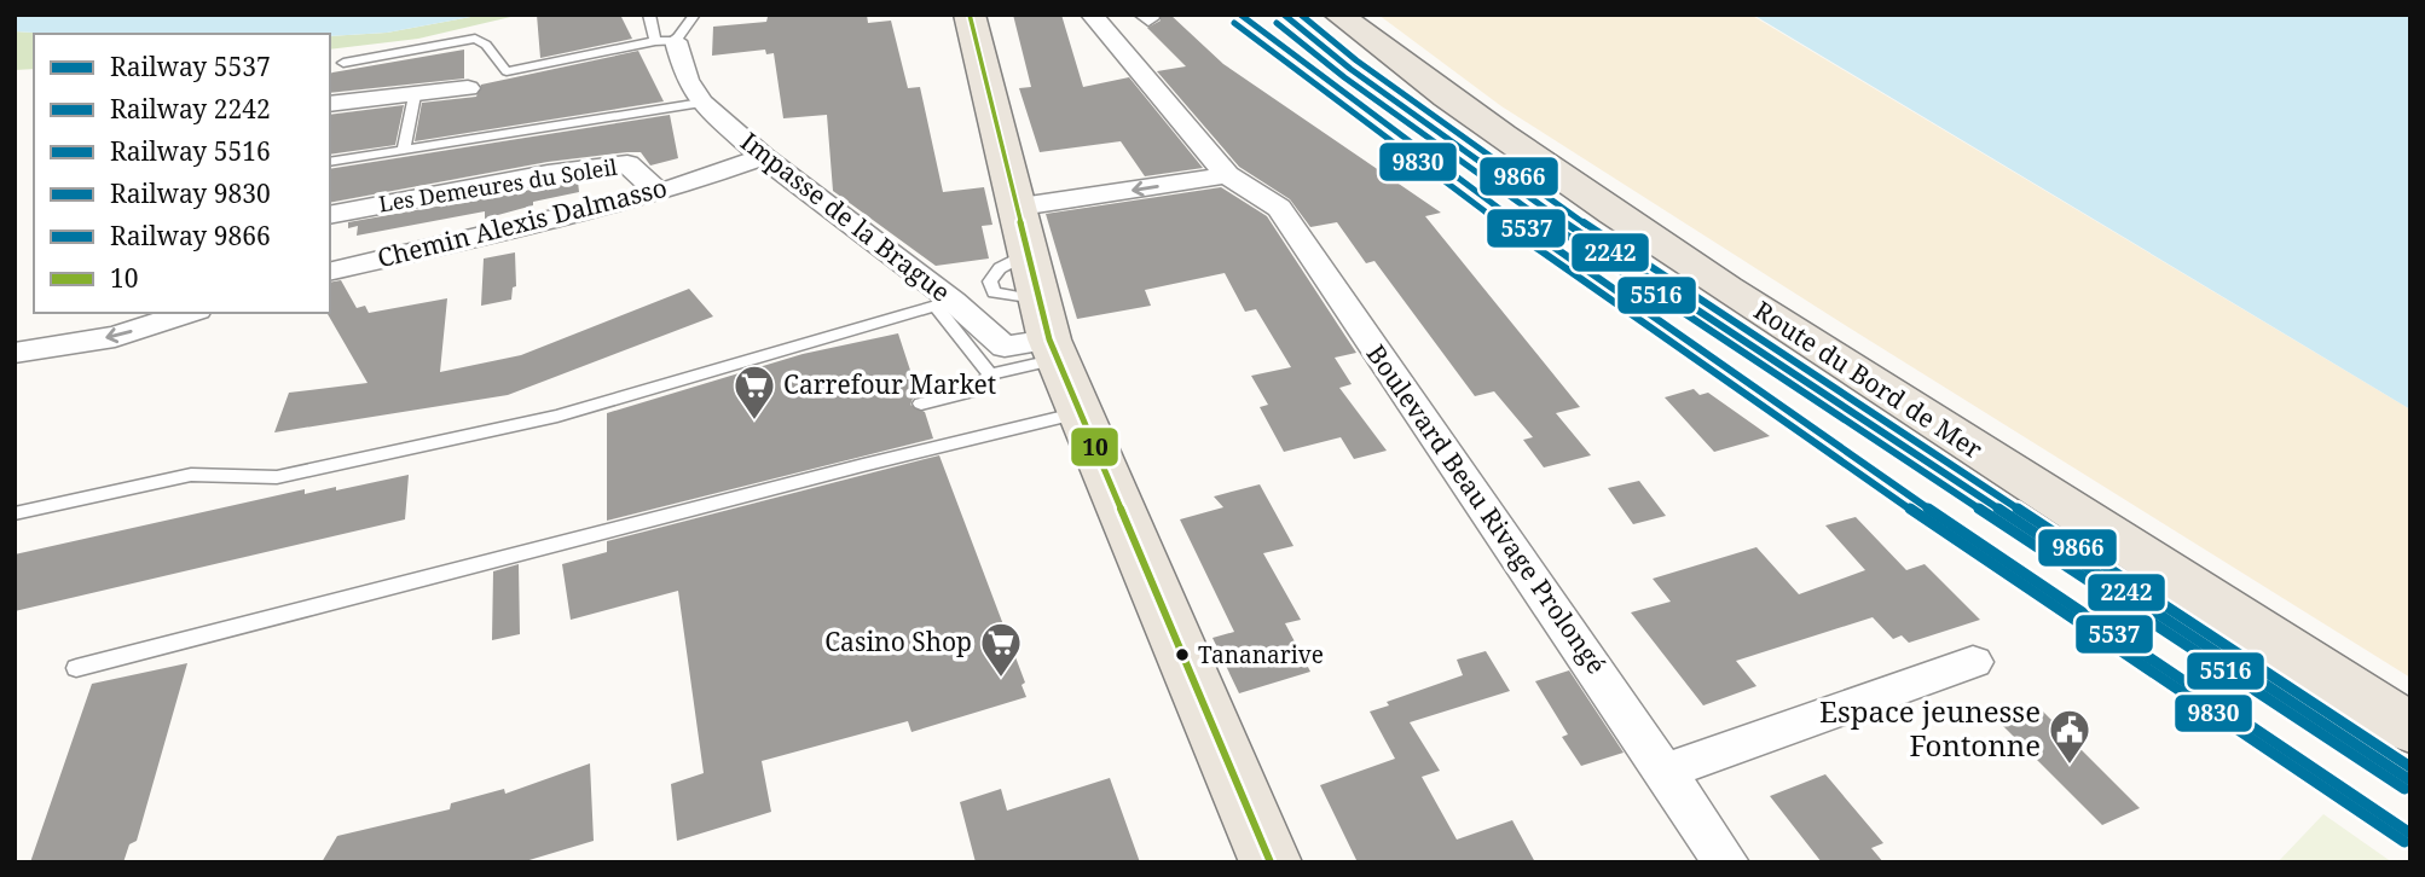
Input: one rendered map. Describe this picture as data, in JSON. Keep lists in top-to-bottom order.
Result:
{
  "streets": {
    "main road": ["Route du Bord de Mer"],
    "street": [
      "Les Demeures du Soleil",
      "Impasse de la Brague",
      "Chemin Alexis Dalmasso",
      "Boulevard Beau Rivage Prolongé"
    ]
  },
  "crossings": [
    ["Les Demeures du Soleil", "Chemin Alexis Dalmasso"],
    ["Impasse de la Brague", "Chemin Alexis Dalmasso"]
  ],
  "places": {
    "supermarket": ["Carrefour Market", "Casino Shop"],
    "other": ["Tananarive"],
    "public building": ["Espace jeunesse Fontonne"]
  },
  "lines": [
    "rail line 5537",
    "rail line 2242",
    "rail line 9866",
    "transit line 10",
    "rail line 5516",
    "rail line 9830"
  ],
  "legend": [
    "Railway 5537",
    "Railway 2242",
    "Railway 5516",
    "Railway 9830",
    "Railway 9866",
    "10"
  ]
}
